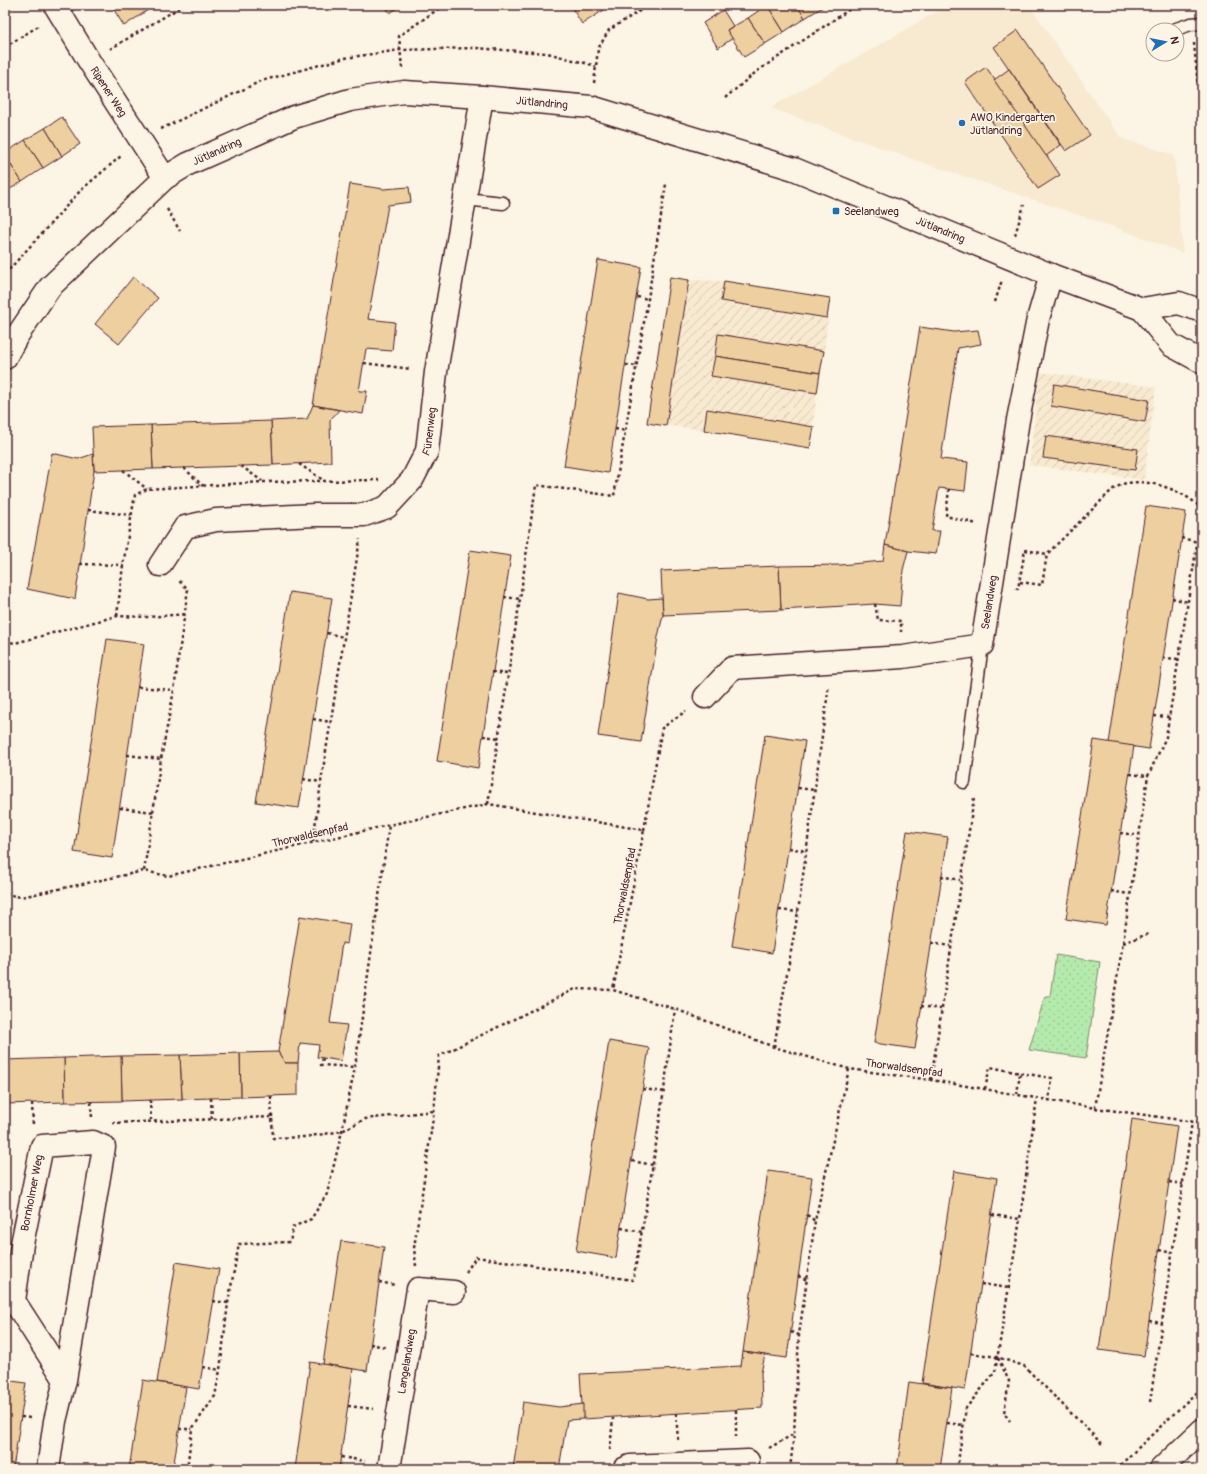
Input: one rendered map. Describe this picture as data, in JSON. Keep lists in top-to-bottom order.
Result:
{
  "streets": {
    "street": [
      "Ripener Weg",
      "Jütlandring",
      "Fünenweg",
      "Seelandweg",
      "Bornholmer Weg",
      "Langelandweg"
    ],
    "path": ["Thorwaldsenpfad"]
  },
  "crossings": [
    ["Ripener Weg", "Jütlandring"],
    ["Jütlandring", "Fünenweg"],
    ["Jütlandring", "Seelandweg"]
  ],
  "places": {
    "other": ["AWO Kindergarten Jütlandring"],
    "transit": ["Seelandweg"]
  },
  "north": "right"
}
